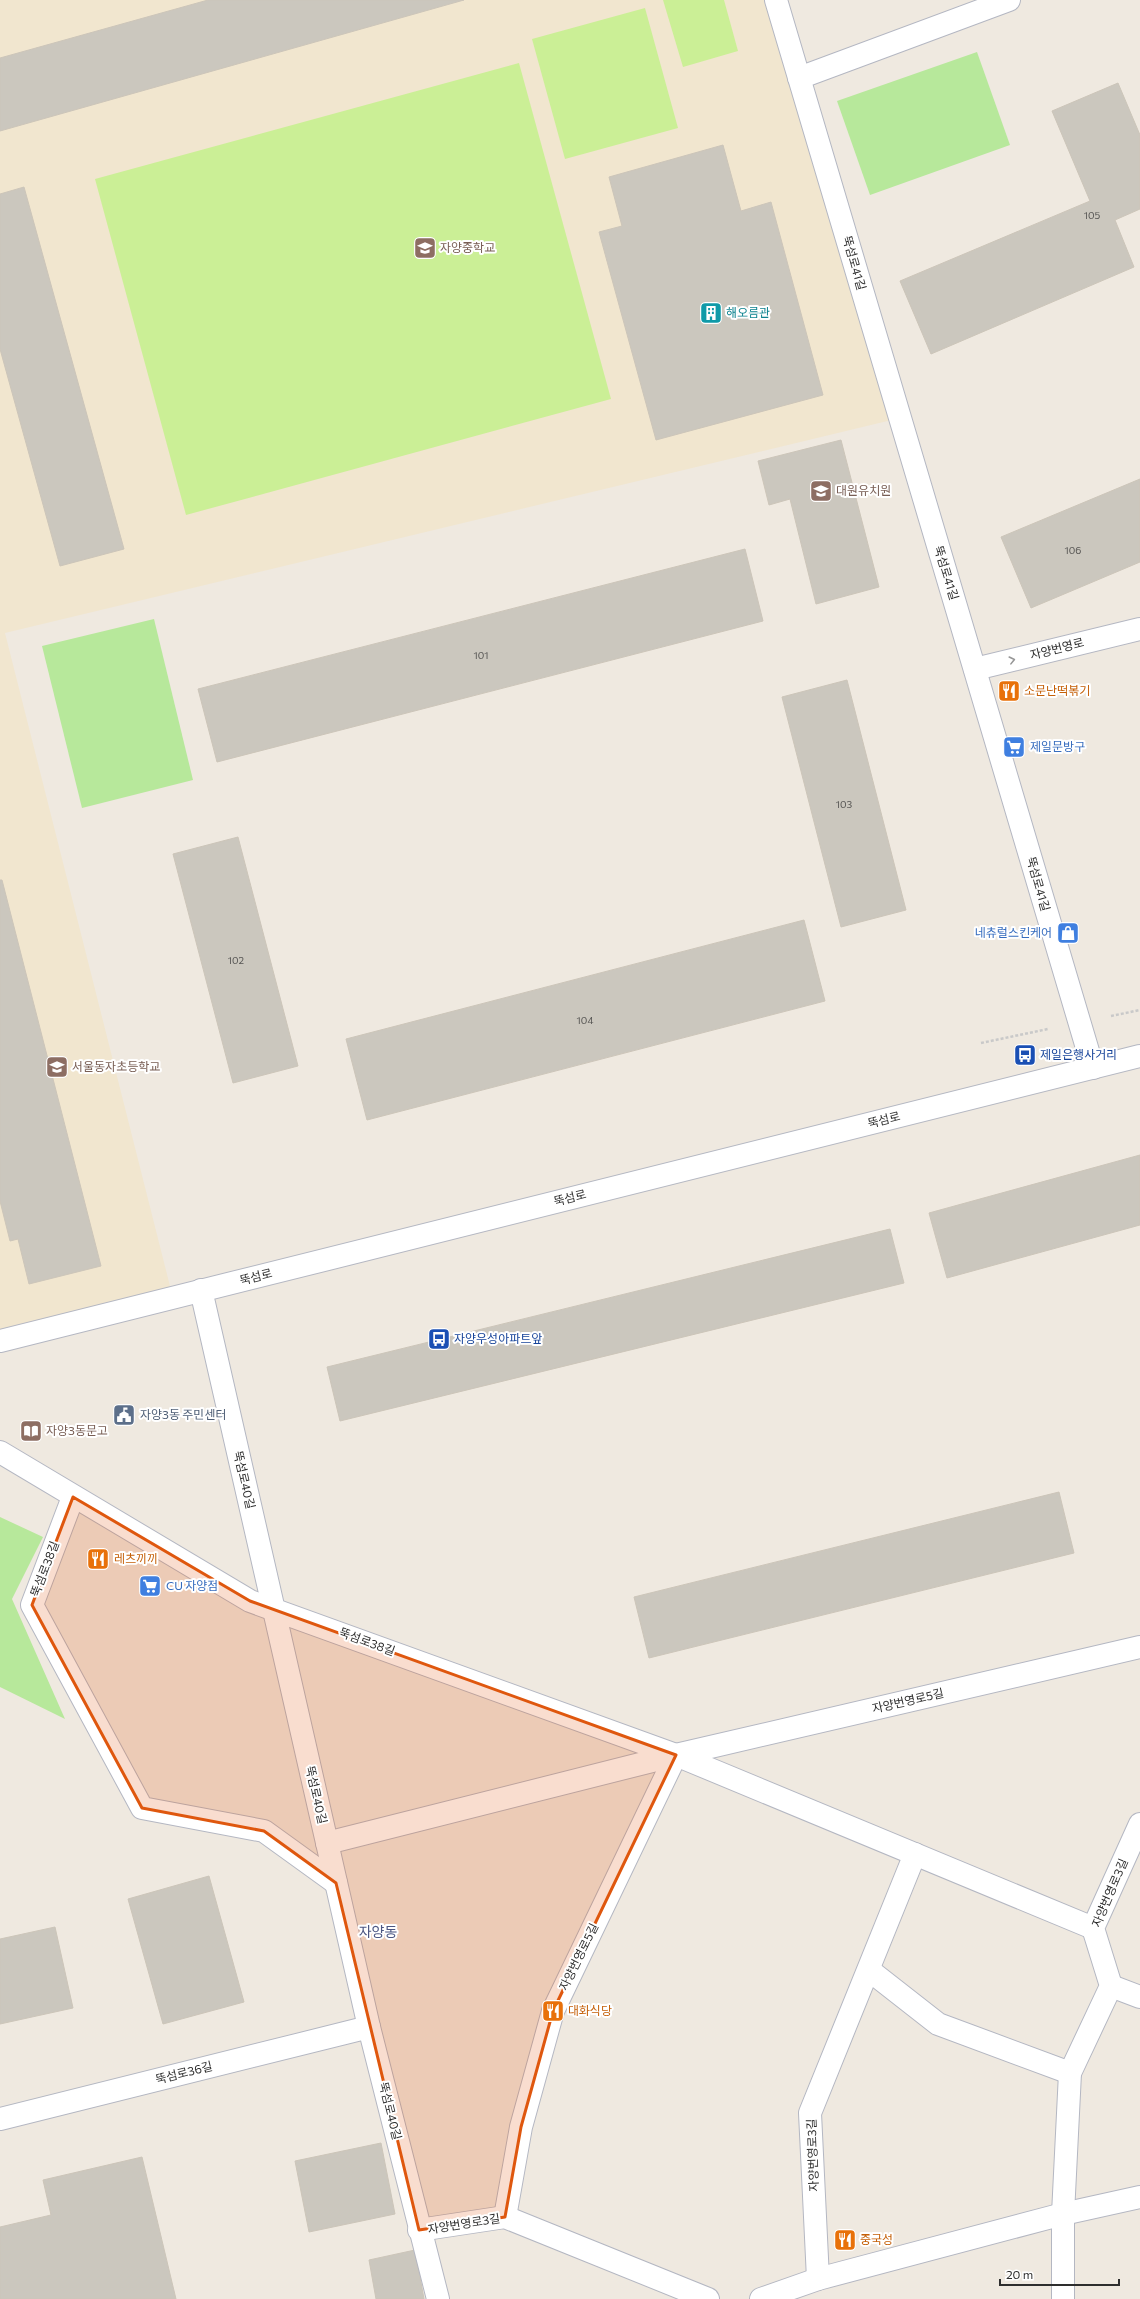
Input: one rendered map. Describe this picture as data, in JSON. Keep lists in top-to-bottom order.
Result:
{
  "streets": {
    "street": [
      "뚝섬로41길",
      "자양번영로",
      "뚝섬로",
      "뚝섬로40길",
      "뚝섬로38길",
      "자양번영로5길",
      "자양번영로3길",
      "뚝섬로36길"
    ]
  },
  "crossings": [
    ["뚝섬로41길", "자양번영로"],
    ["뚝섬로41길", "뚝섬로"],
    ["뚝섬로", "뚝섬로40길"],
    ["뚝섬로40길", "뚝섬로38길"],
    ["뚝섬로40길", "자양번영로5길"],
    ["뚝섬로40길", "자양번영로3길"],
    ["뚝섬로40길", "뚝섬로36길"],
    ["뚝섬로38길", "자양번영로5길"],
    ["자양번영로5길", "자양번영로3길"]
  ],
  "one_way": ["자양번영로"],
  "districts": ["자양동"],
  "places": {
    "school or university": ["자양중학교", "대원유치원", "서울동자초등학교"],
    "building": ["해오름관"],
    "restaurant": [
      "소문난떡볶기",
      "레츠끼끼",
      "대화식당",
      "중국성"
    ],
    "supermarket": ["제일문방구", "CU 자양점"],
    "shop": ["네츄럴스킨케어"],
    "bus stop": ["제일은행사거리", "자양우성아파트앞"],
    "public building": ["자양3동 주민센터"],
    "library": ["자양3동문고"]
  },
  "house_numbers": [
    "105",
    "106",
    "101",
    "103",
    "102",
    "104"
  ],
  "scale_bar": "20 m"
}
